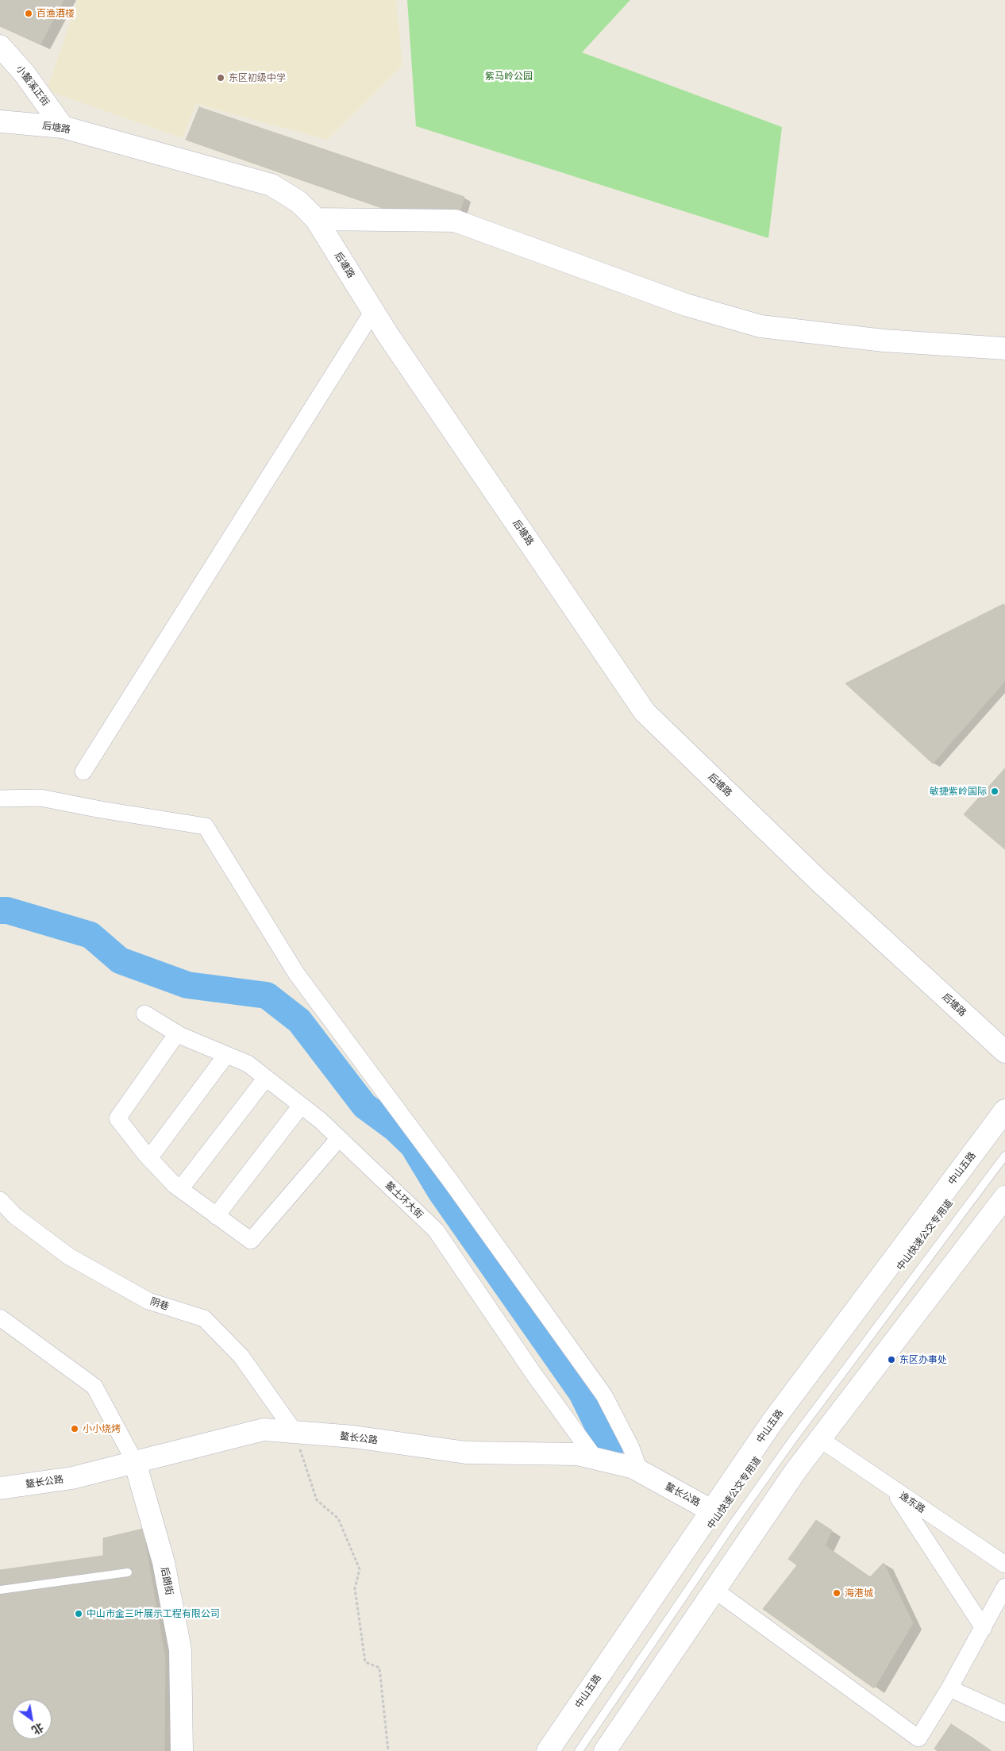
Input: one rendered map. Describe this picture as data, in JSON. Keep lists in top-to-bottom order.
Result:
{
  "streets": {
    "street": [
      "小鳌溪正街",
      "后塘路",
      "中山五路",
      "鳌土环大街",
      "阴巷",
      "鳌长公路",
      "逸东路",
      "后朗街"
    ],
    "lane": ["中山快速公交专用道"]
  },
  "crossings": [
    ["小鳌溪正街", "后塘路"],
    ["中山五路", "鳌长公路"],
    ["鳌土环大街", "鳌长公路"],
    ["阴巷", "鳌长公路"],
    ["鳌长公路", "后朗街"]
  ],
  "parks": ["紫马岭公园"],
  "places": [
    "百渔酒楼",
    "东区初级中学",
    "敏捷紫岭国际",
    "东区办事处",
    "小小烧烤",
    "海港城",
    "中山市金三叶展示工程有限公司"
  ],
  "north": "bottom right"
}
